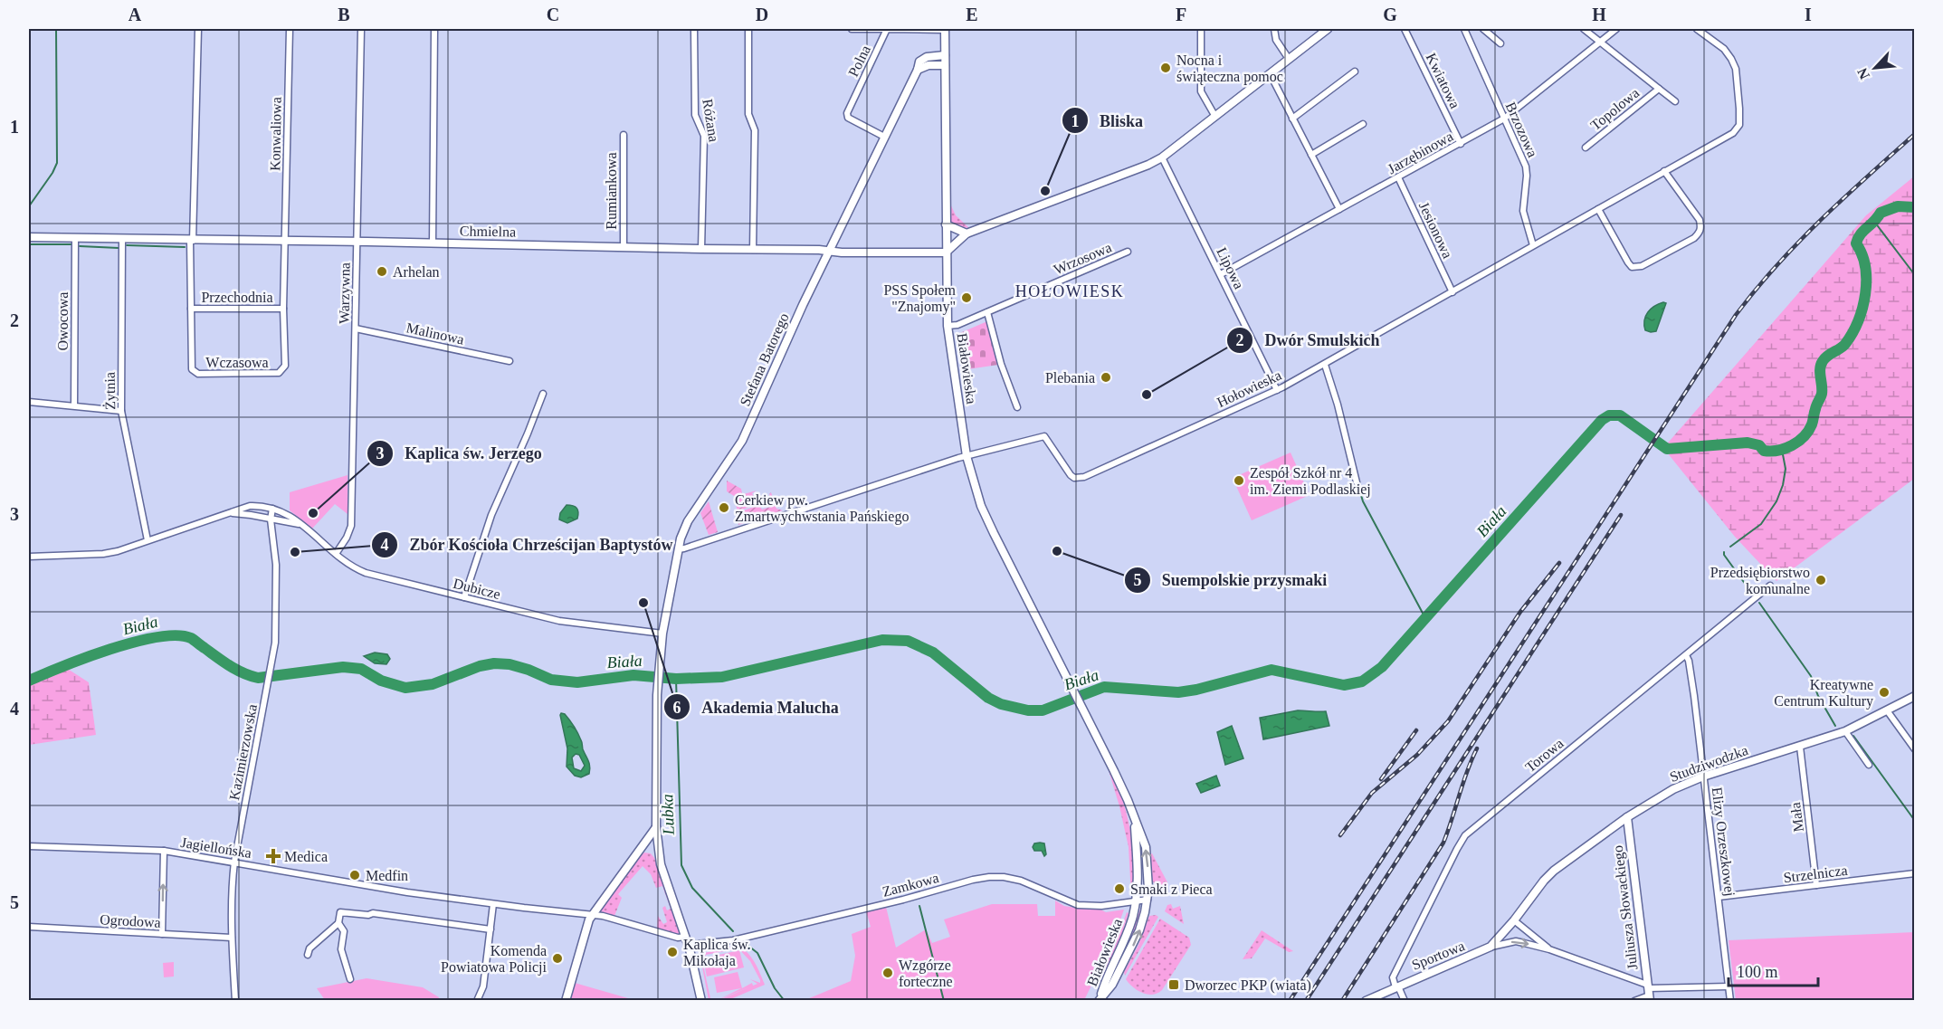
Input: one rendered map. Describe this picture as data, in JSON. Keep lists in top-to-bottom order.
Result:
{
  "streets": {
    "street": [
      "Polna",
      "Kwiatowa",
      "Topolowa",
      "Różana",
      "Brzozowa",
      "Konwaliowa",
      "Jarzębinowa",
      "Rumiankowa",
      "Jesionowa",
      "Chmielna",
      "Wrzosowa",
      "Lipowa",
      "Warzywna",
      "Przechodnia",
      "Owocowa",
      "Malinowa",
      "Stefana Batorego",
      "Wczasowa",
      "Białowieska",
      "Hołowieska",
      "Żytnia",
      "Dubicze",
      "Kazimierzowska",
      "Torowa",
      "Studziwodzka",
      "Mała",
      "Elizy Orzeszkowej",
      "Jagiellońska",
      "Strzelnicza",
      "Zamkowa",
      "Juliusza Słowackiego",
      "Ogrodowa",
      "Sportowa"
    ]
  },
  "crossings": [
    ["Polna", "Stefana Batorego"],
    ["Kwiatowa", "Jarzębinowa"],
    ["Topolowa", "Jarzębinowa"],
    ["Różana", "Chmielna"],
    ["Brzozowa", "Jarzębinowa"],
    ["Brzozowa", "Hołowieska"],
    ["Konwaliowa", "Chmielna"],
    ["Konwaliowa", "Wczasowa"],
    ["Jarzębinowa", "Jesionowa"],
    ["Jarzębinowa", "Lipowa"],
    ["Rumiankowa", "Chmielna"],
    ["Jesionowa", "Hołowieska"],
    ["Chmielna", "Warzywna"],
    ["Chmielna", "Owocowa"],
    ["Chmielna", "Stefana Batorego"],
    ["Chmielna", "Wczasowa"],
    ["Chmielna", "Białowieska"],
    ["Chmielna", "Żytnia"],
    ["Wrzosowa", "Białowieska"],
    ["Lipowa", "Hołowieska"],
    ["Warzywna", "Malinowa"],
    ["Warzywna", "Dubicze"],
    ["Przechodnia", "Wczasowa"],
    ["Stefana Batorego", "Białowieska"],
    ["Stefana Batorego", "Dubicze"],
    ["Białowieska", "Hołowieska"],
    ["Białowieska", "Zamkowa"],
    ["Żytnia", "Dubicze"],
    ["Dubicze", "Kazimierzowska"],
    ["Kazimierzowska", "Jagiellońska"],
    ["Kazimierzowska", "Ogrodowa"],
    ["Torowa", "Elizy Orzeszkowej"],
    ["Torowa", "Sportowa"],
    ["Studziwodzka", "Mała"],
    ["Studziwodzka", "Elizy Orzeszkowej"],
    ["Studziwodzka", "Juliusza Słowackiego"],
    ["Studziwodzka", "Sportowa"],
    ["Mała", "Strzelnicza"],
    ["Elizy Orzeszkowej", "Strzelnicza"],
    ["Elizy Orzeszkowej", "Sportowa"],
    ["Jagiellońska", "Zamkowa"],
    ["Juliusza Słowackiego", "Sportowa"]
  ],
  "districts": ["HOŁOWIESK"],
  "water": ["Biała", "Lubka"],
  "places": {
    "other": [
      "Nocna i świąteczna pomoc",
      "Bliska",
      "Arhelan",
      "PSS Społem \"Znajomy\"",
      "Plebania",
      "Dwór Smulskich",
      "Zespół Szkół nr 4 im. Ziemi Podlaskiej",
      "Cerkiew pw. Zmartwychwstania Pańskiego",
      "Kaplica św. Jerzego",
      "Suempolskie przysmaki",
      "Zbór Kościoła Chrześcijan Baptystów",
      "Przedsiębiorstwo komunalne",
      "Akademia Malucha",
      "Kreatywne Centrum Kultury",
      "Medfin",
      "Smaki z Pieca",
      "Kaplica św. Mikołaja",
      "Komenda Powiatowa Policji",
      "Wzgórze forteczne"
    ],
    "health": ["Medica"],
    "transit": ["Dworzec PKP (wiata)"]
  },
  "scale_bar": "100 m",
  "north": "bottom left",
  "grid": {
    "columns": [
      "A",
      "B",
      "C",
      "D",
      "E",
      "F",
      "G",
      "H",
      "I"
    ],
    "rows": [
      "1",
      "2",
      "3",
      "4",
      "5"
    ]
  }
}
